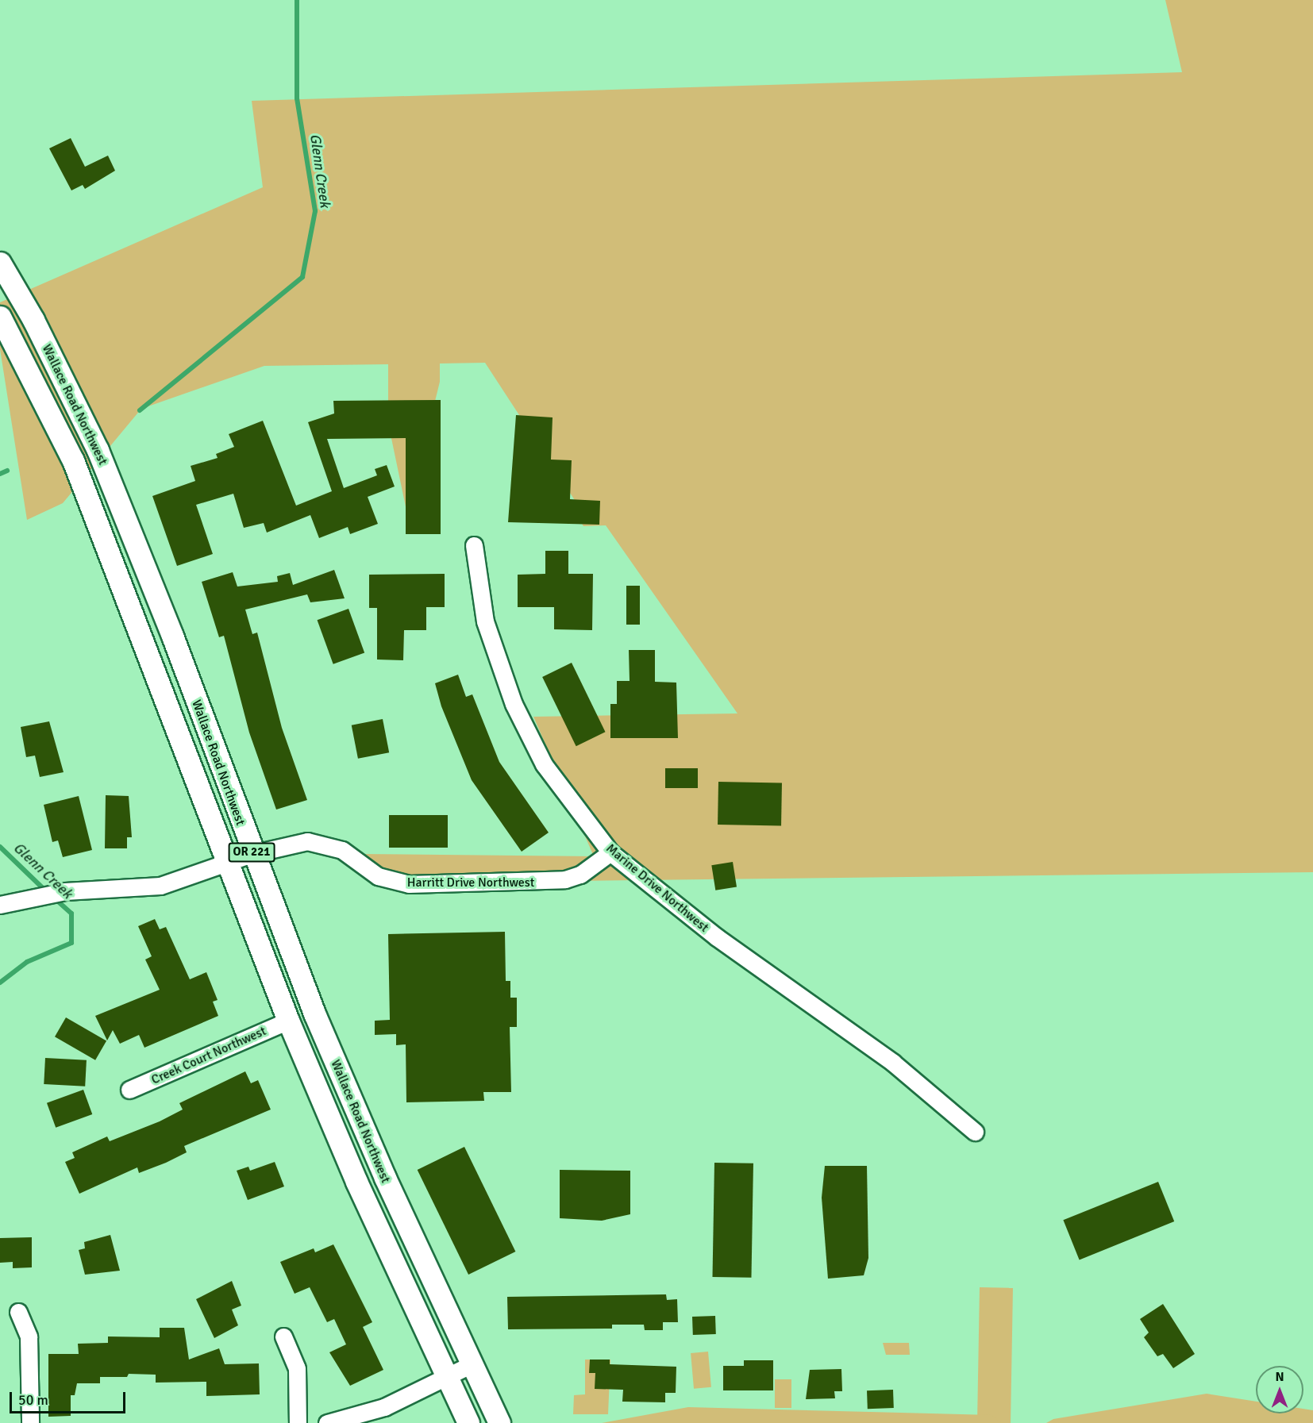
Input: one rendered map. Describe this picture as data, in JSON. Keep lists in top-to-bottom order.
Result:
{
  "streets": {
    "main road": ["Wallace Road Northwest", "OR 221"],
    "street": ["Harritt Drive Northwest", "Marine Drive Northwest", "Creek Court Northwest"]
  },
  "crossings": [
    ["Wallace Road Northwest", "Harritt Drive Northwest"],
    ["Wallace Road Northwest", "Creek Court Northwest"],
    ["Harritt Drive Northwest", "Marine Drive Northwest"]
  ],
  "water": ["Glenn Creek"],
  "scale_bar": "50 m",
  "north": "top"
}
